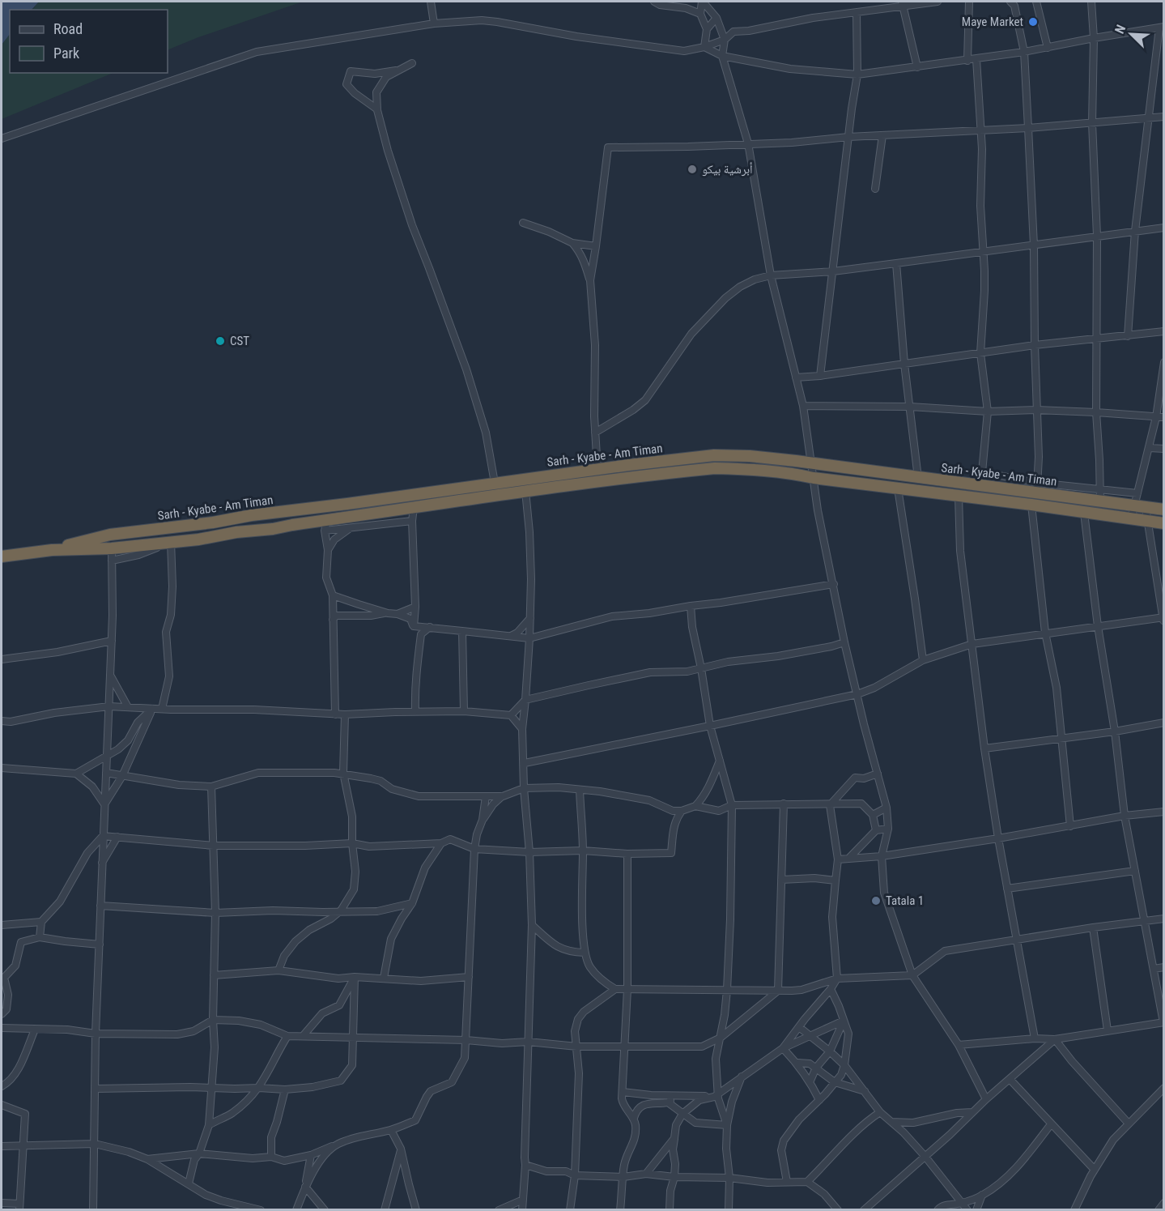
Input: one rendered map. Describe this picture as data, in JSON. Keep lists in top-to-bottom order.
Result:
{
  "streets": {
    "highway": ["Sarh - Kyabe - Am Timan"]
  },
  "places": [
    "Maye Market",
    "أبرشية بيكو",
    "CST",
    "Tatala 1"
  ],
  "legend": ["Road", "Park"],
  "north": "top left"
}
